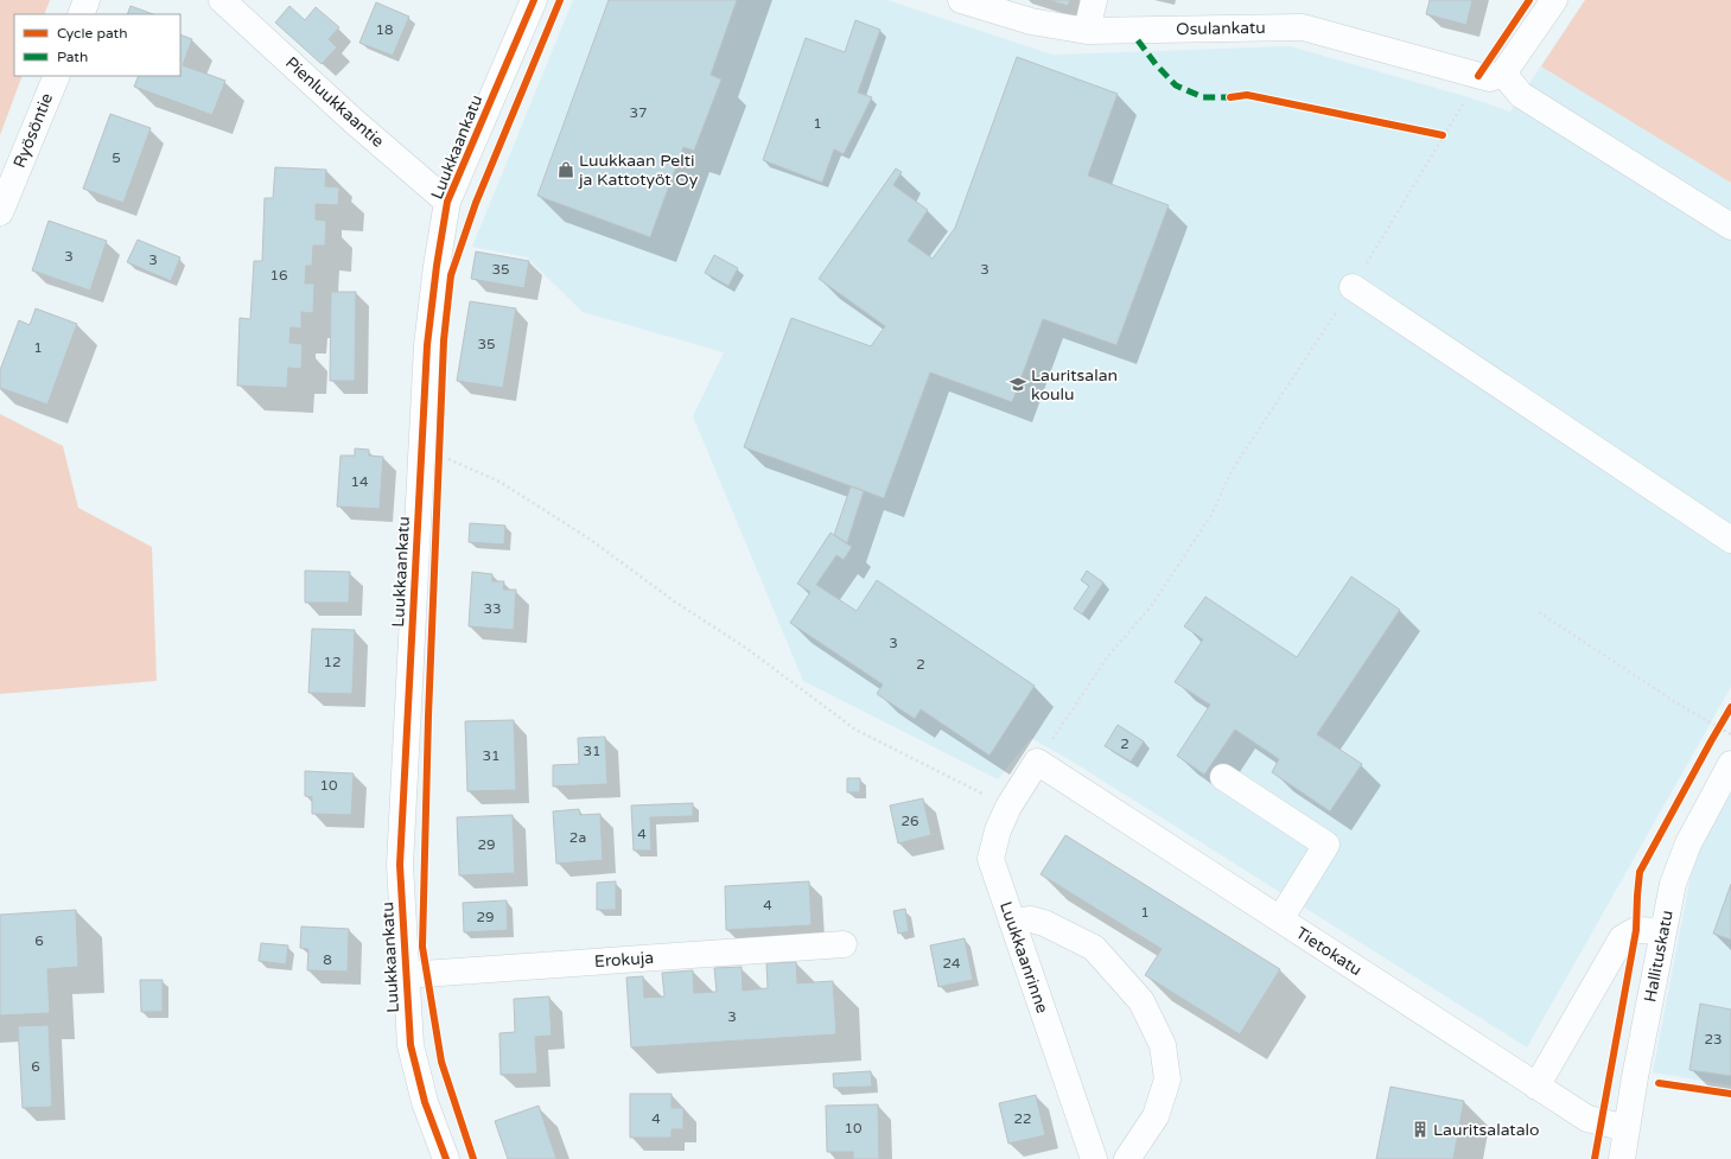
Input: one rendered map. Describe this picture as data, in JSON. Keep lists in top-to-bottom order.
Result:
{
  "streets": {
    "street": [
      "Osulankatu",
      "Pienluukkaantie",
      "Ryösöntie",
      "Luukkaankatu",
      "Tietokatu",
      "Hallituskatu",
      "Luukkaanrinne",
      "Erokuja"
    ]
  },
  "crossings": [
    ["Pienluukkaantie", "Luukkaankatu"],
    ["Luukkaankatu", "Erokuja"],
    ["Tietokatu", "Hallituskatu"],
    ["Tietokatu", "Luukkaanrinne"]
  ],
  "places": {
    "shop": ["Luukkaan Pelti ja Kattotyöt Oy"],
    "school or university": ["Lauritsalan koulu"],
    "building": ["Lauritsalatalo"]
  },
  "house_numbers": [
    "18",
    "37",
    "1",
    "5",
    "3",
    "3",
    "35",
    "3",
    "16",
    "35",
    "1",
    "14",
    "33",
    "3",
    "12",
    "2",
    "2",
    "31",
    "31",
    "10",
    "26",
    "4",
    "2a",
    "29",
    "4",
    "1",
    "29",
    "6",
    "8",
    "24",
    "3",
    "23",
    "6",
    "4",
    "22",
    "10"
  ],
  "legend": ["Cycle path", "Path"]
}
